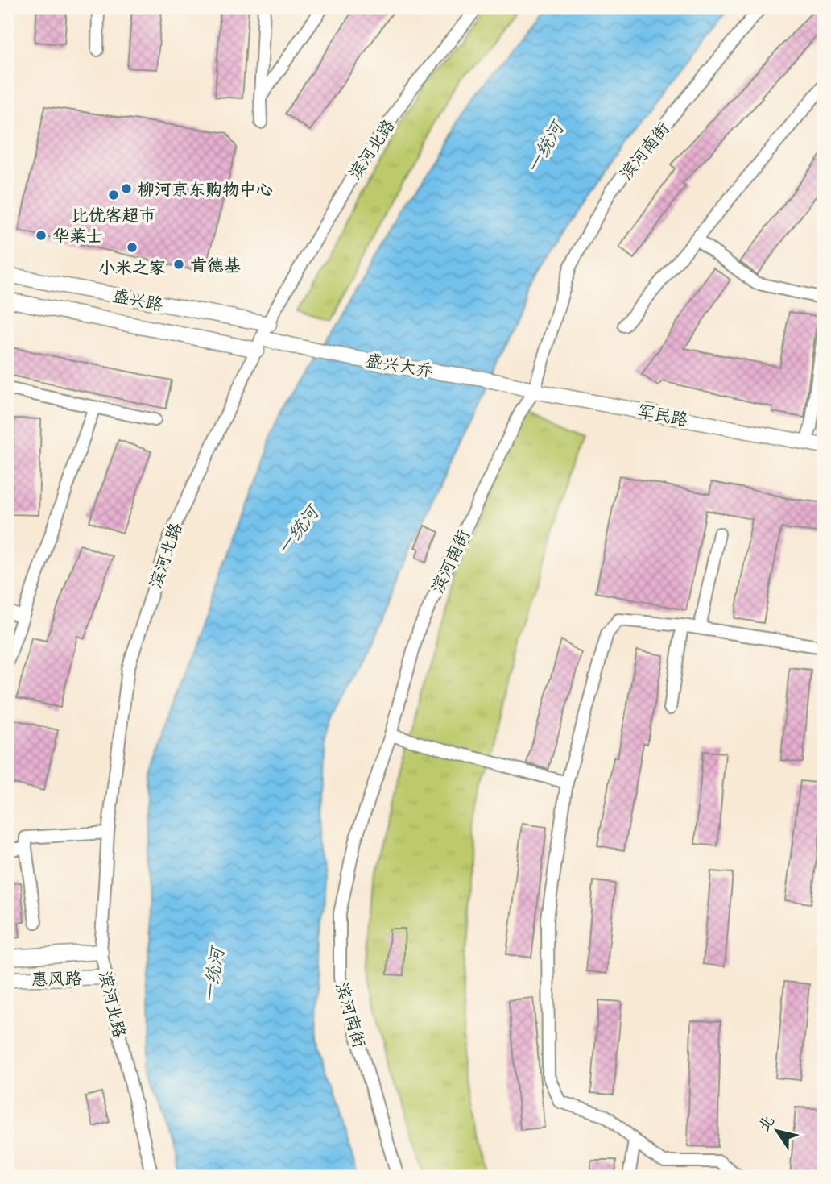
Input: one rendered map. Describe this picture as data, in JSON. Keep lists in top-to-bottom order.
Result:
{
  "streets": {
    "street": [
      "滨河北路",
      "滨河南街",
      "盛兴路",
      "盛兴大乔",
      "军民路",
      "惠风路"
    ]
  },
  "crossings": [
    ["滨河北路", "盛兴路"],
    ["滨河北路", "惠风路"],
    ["滨河南街", "军民路"],
    ["盛兴路", "盛兴大乔"],
    ["盛兴大乔", "军民路"]
  ],
  "water": ["一统河"],
  "places": [
    "柳河京东购物中心",
    "比优客超市",
    "华莱士",
    "小米之家",
    "肯德基"
  ],
  "north": "top left"
}
